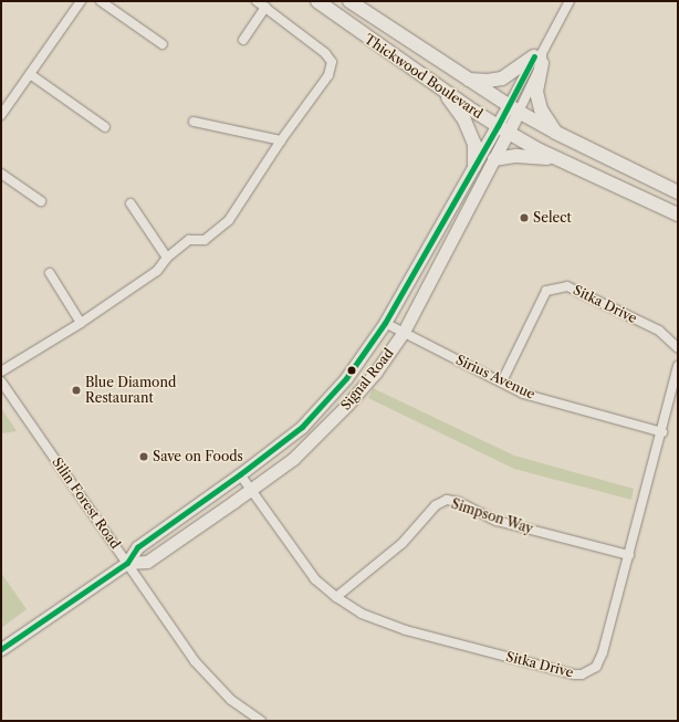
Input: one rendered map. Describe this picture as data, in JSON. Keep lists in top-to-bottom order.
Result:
{
  "streets": {
    "main road": ["Thickwood Boulevard"],
    "street": [
      "Sitka Drive",
      "Sirius Avenue",
      "Signal Road",
      "Silin Forest Road",
      "Simpson Way"
    ]
  },
  "crossings": [
    ["Thickwood Boulevard", "Signal Road"],
    ["Sitka Drive", "Sirius Avenue"],
    ["Sitka Drive", "Signal Road"],
    ["Sitka Drive", "Simpson Way"],
    ["Sirius Avenue", "Signal Road"],
    ["Signal Road", "Silin Forest Road"]
  ],
  "places": ["Select", "Blue Diamond Restaurant", "Save on Foods"]
}
